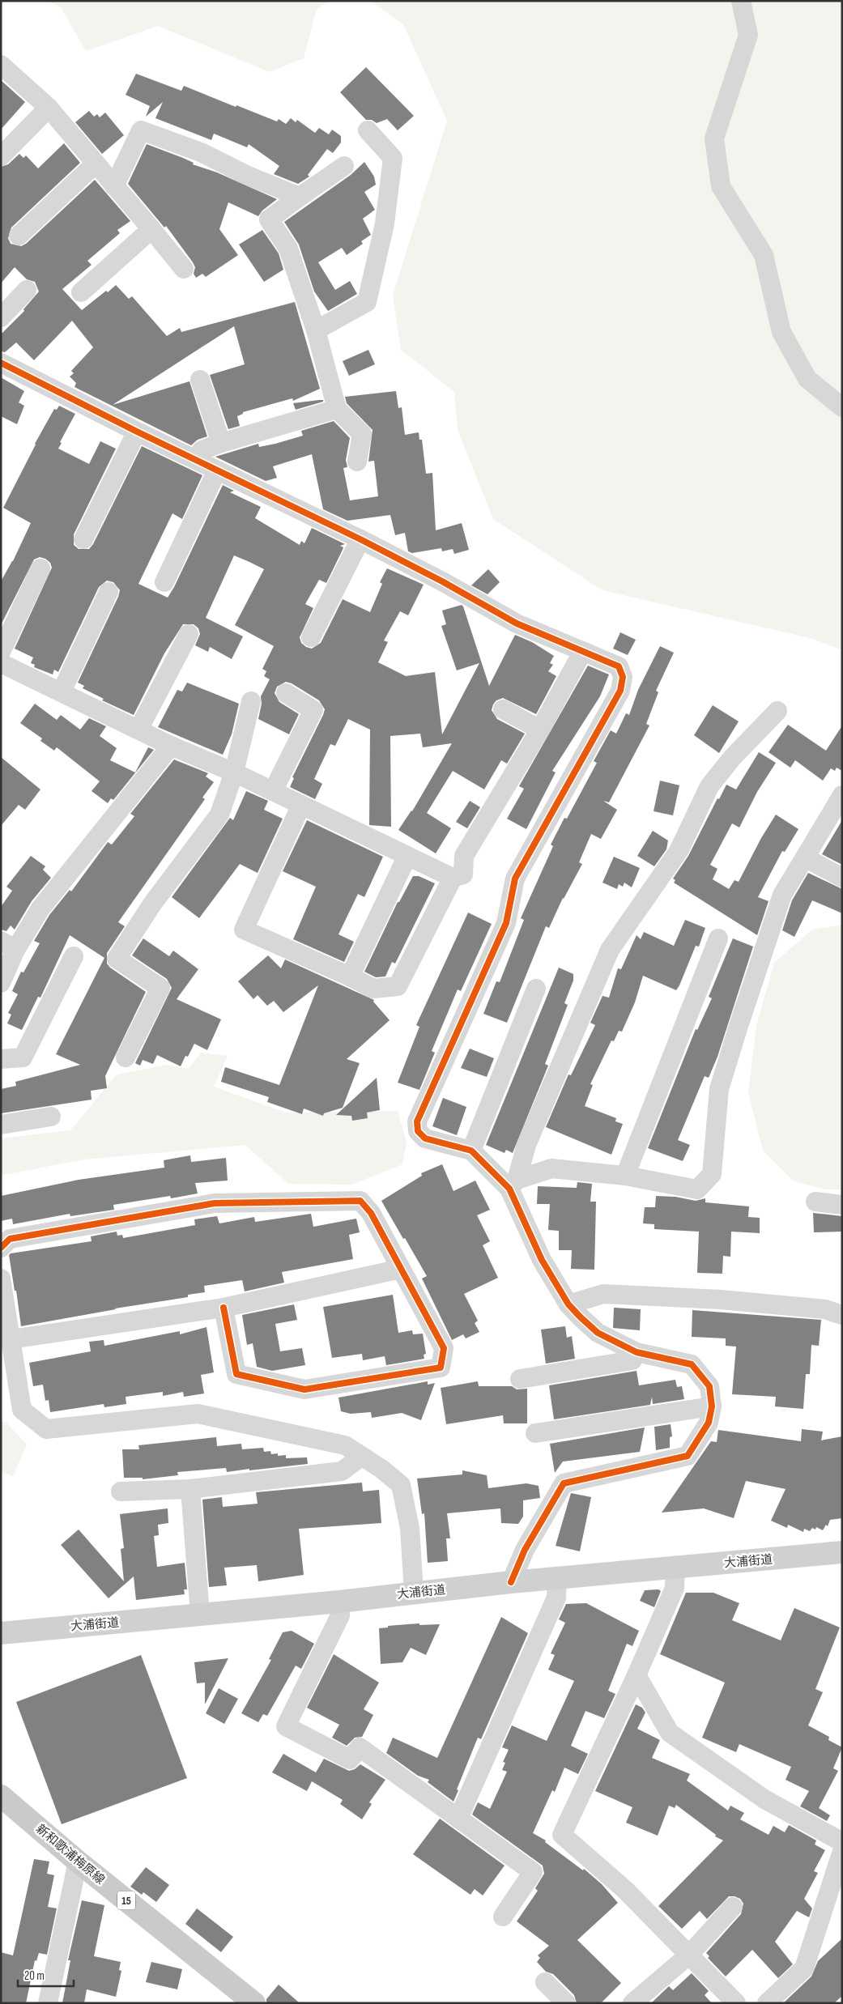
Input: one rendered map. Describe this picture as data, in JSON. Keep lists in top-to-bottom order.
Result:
{
  "streets": {
    "main road": ["新和歌浦梅原線", "15"],
    "street": ["大浦街道"]
  },
  "scale_bar": "20 m"
}
